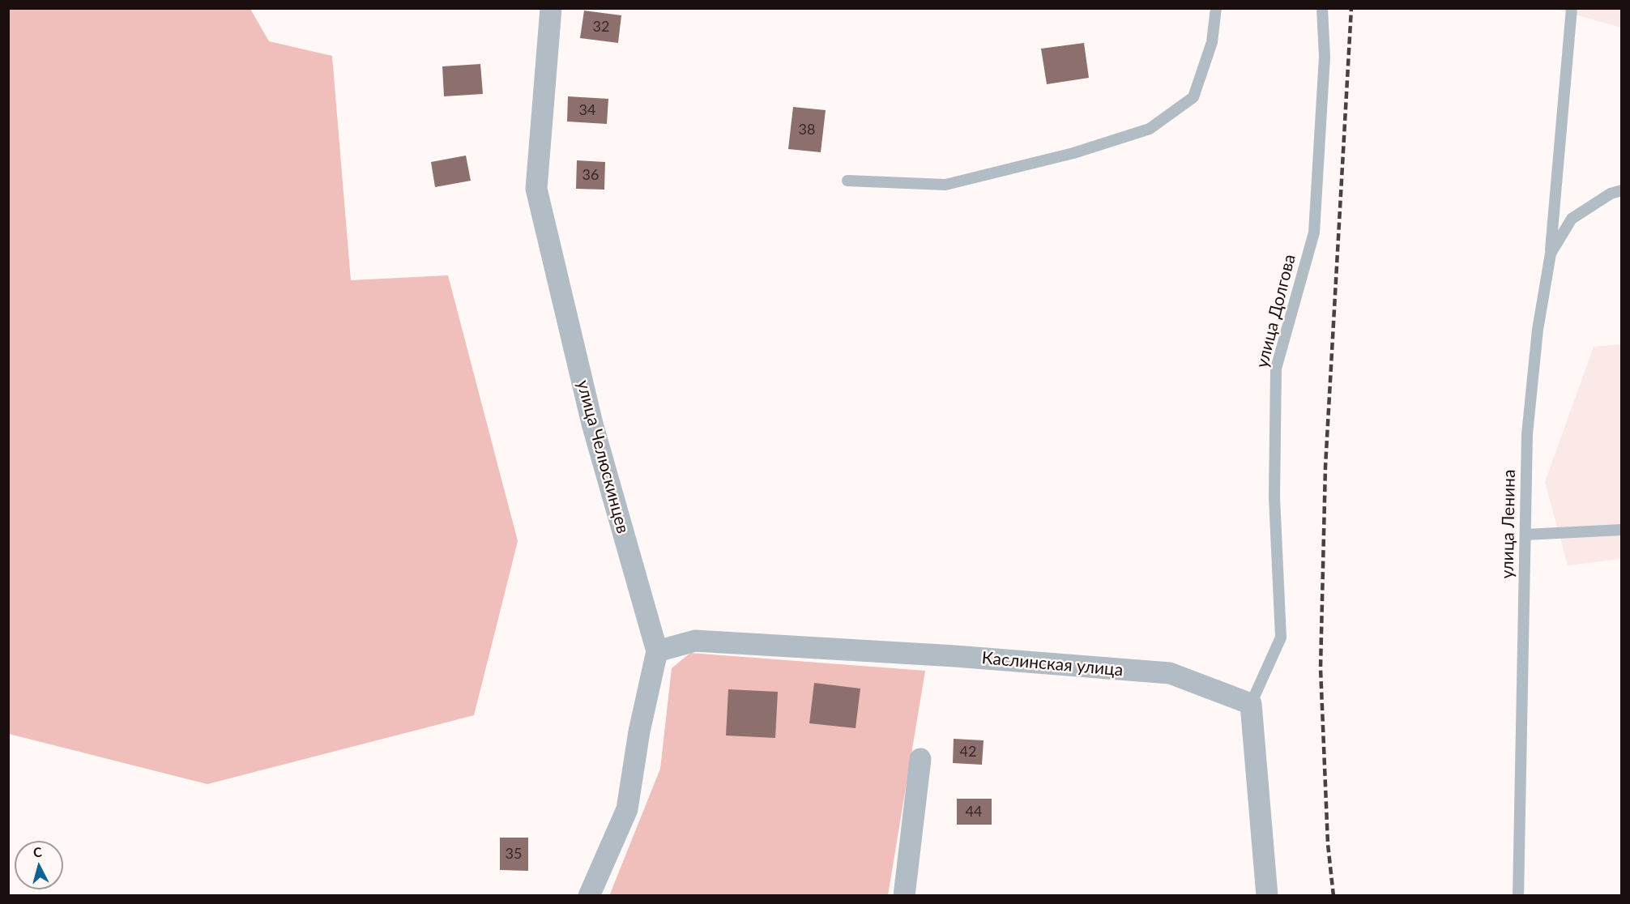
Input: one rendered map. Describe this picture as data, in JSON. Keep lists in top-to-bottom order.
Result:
{
  "streets": {
    "street": ["улица Челюскинцев", "Каслинская улица"],
    "lane": ["улица Долгова", "улица Ленина"]
  },
  "crossings": [
    ["улица Долгова", "Каслинская улица"],
    ["улица Челюскинцев", "Каслинская улица"]
  ],
  "house_numbers": [
    "32",
    "34",
    "38",
    "36",
    "42",
    "44",
    "35"
  ],
  "north": "top"
}
